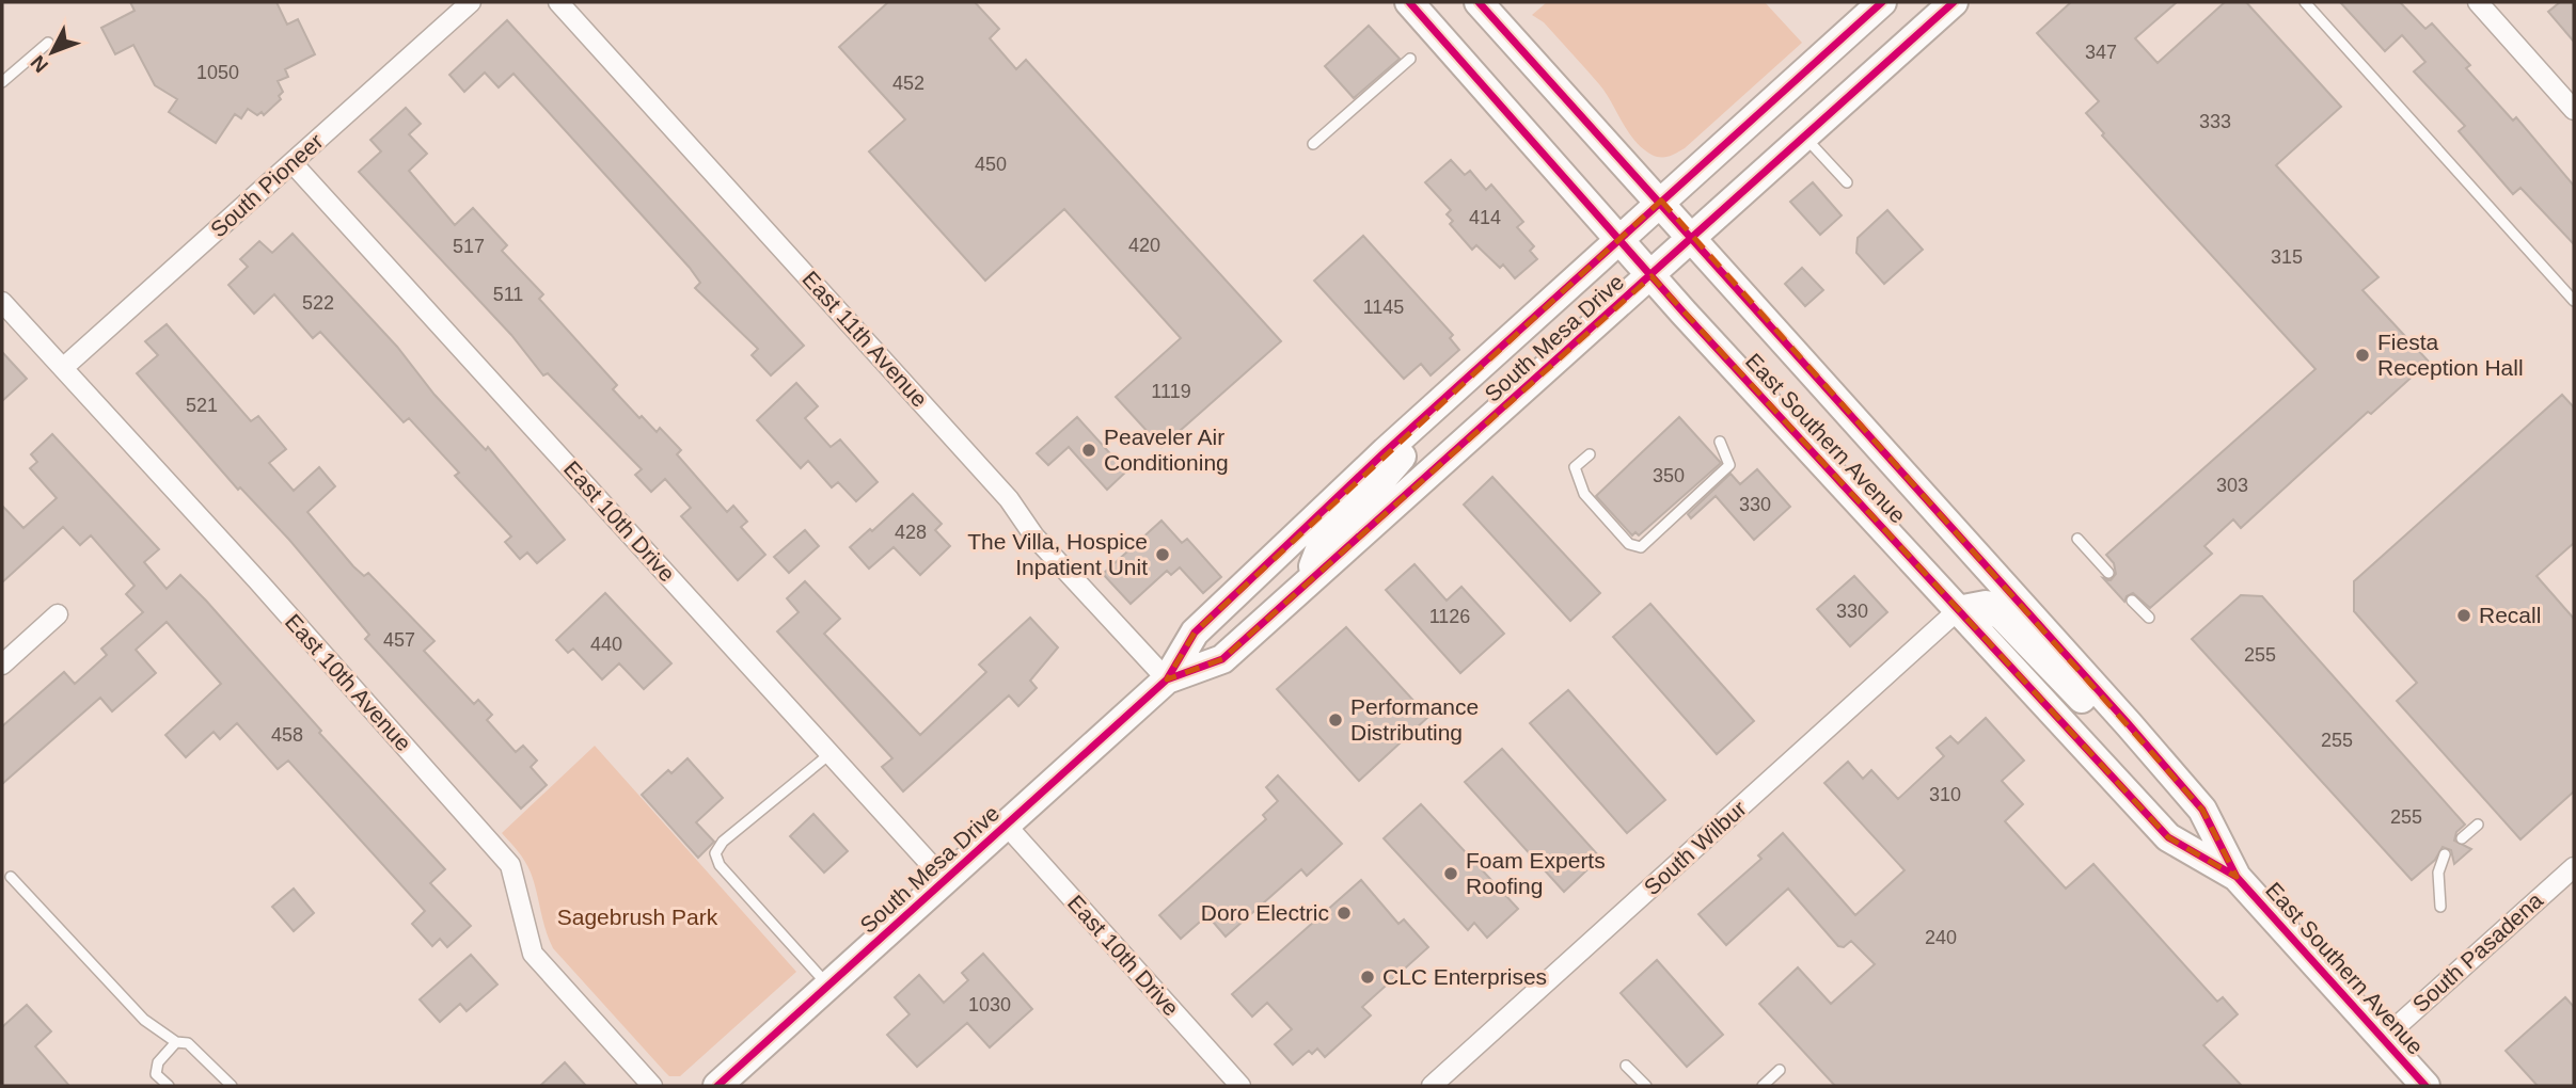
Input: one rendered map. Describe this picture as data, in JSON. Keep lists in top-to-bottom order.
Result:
{
  "streets": {
    "main road": ["South Mesa Drive", "East Southern Avenue"],
    "street": [
      "South Pioneer",
      "East 11th Avenue",
      "East 10th Drive",
      "East 10th Avenue",
      "South Wilbur",
      "South Pasadena"
    ]
  },
  "crossings": [
    ["South Pioneer", "East 10th Drive"],
    ["South Pioneer", "East 10th Avenue"],
    ["South Mesa Drive", "East 11th Avenue"],
    ["South Mesa Drive", "East Southern Avenue"],
    ["South Mesa Drive", "East 10th Drive"],
    ["East Southern Avenue", "South Wilbur"],
    ["East Southern Avenue", "South Pasadena"]
  ],
  "parks": ["Sagebrush Park"],
  "places": [
    "Fiesta Reception Hall",
    "Peaveler Air Conditioning",
    "The Villa, Hospice Inpatient Unit",
    "Recall",
    "Performance Distributing",
    "Foam Experts Roofing",
    "Doro Electric",
    "CLC Enterprises"
  ],
  "house_numbers": [
    "347",
    "1050",
    "452",
    "333",
    "450",
    "414",
    "420",
    "517",
    "315",
    "511",
    "522",
    "1145",
    "1119",
    "521",
    "350",
    "303",
    "330",
    "428",
    "330",
    "1126",
    "457",
    "440",
    "255",
    "458",
    "255",
    "310",
    "255",
    "240",
    "1030"
  ],
  "north": "bottom left"
}
